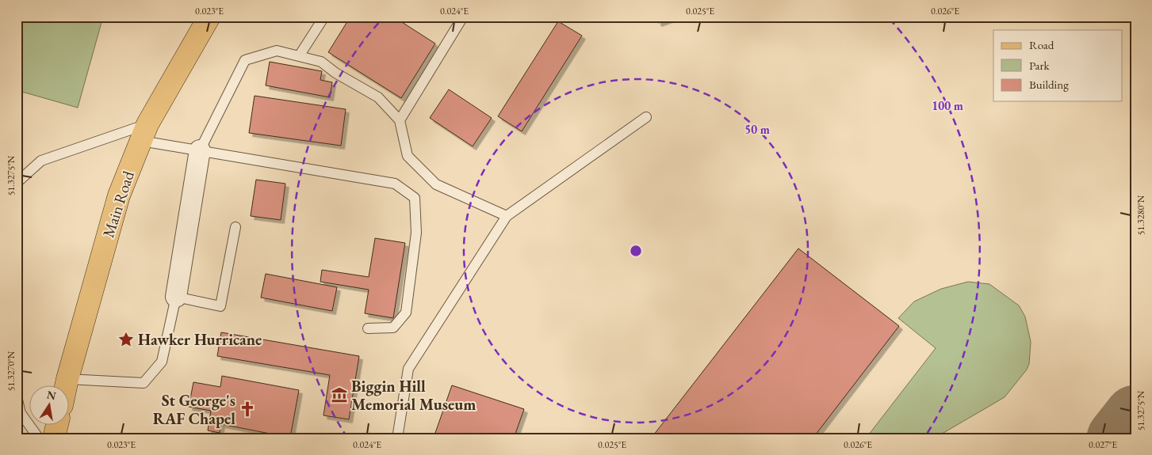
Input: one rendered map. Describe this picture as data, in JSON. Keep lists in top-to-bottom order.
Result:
{
  "streets": {
    "main road": ["Main Road"]
  },
  "places": {
    "place": ["Hawker Hurricane"],
    "museum": ["Biggin Hill Memorial Museum"],
    "church": ["St George's RAF Chapel"]
  },
  "legend": ["Road", "Park", "Building"],
  "north": "top",
  "coordinates": [
    "0.023°E",
    "0.024°E",
    "0.025°E",
    "0.026°E",
    "51.3275°N",
    "51.3280°N",
    "51.3270°N",
    "0.027°E"
  ],
  "rings": ["100 m", "50 m"]
}
